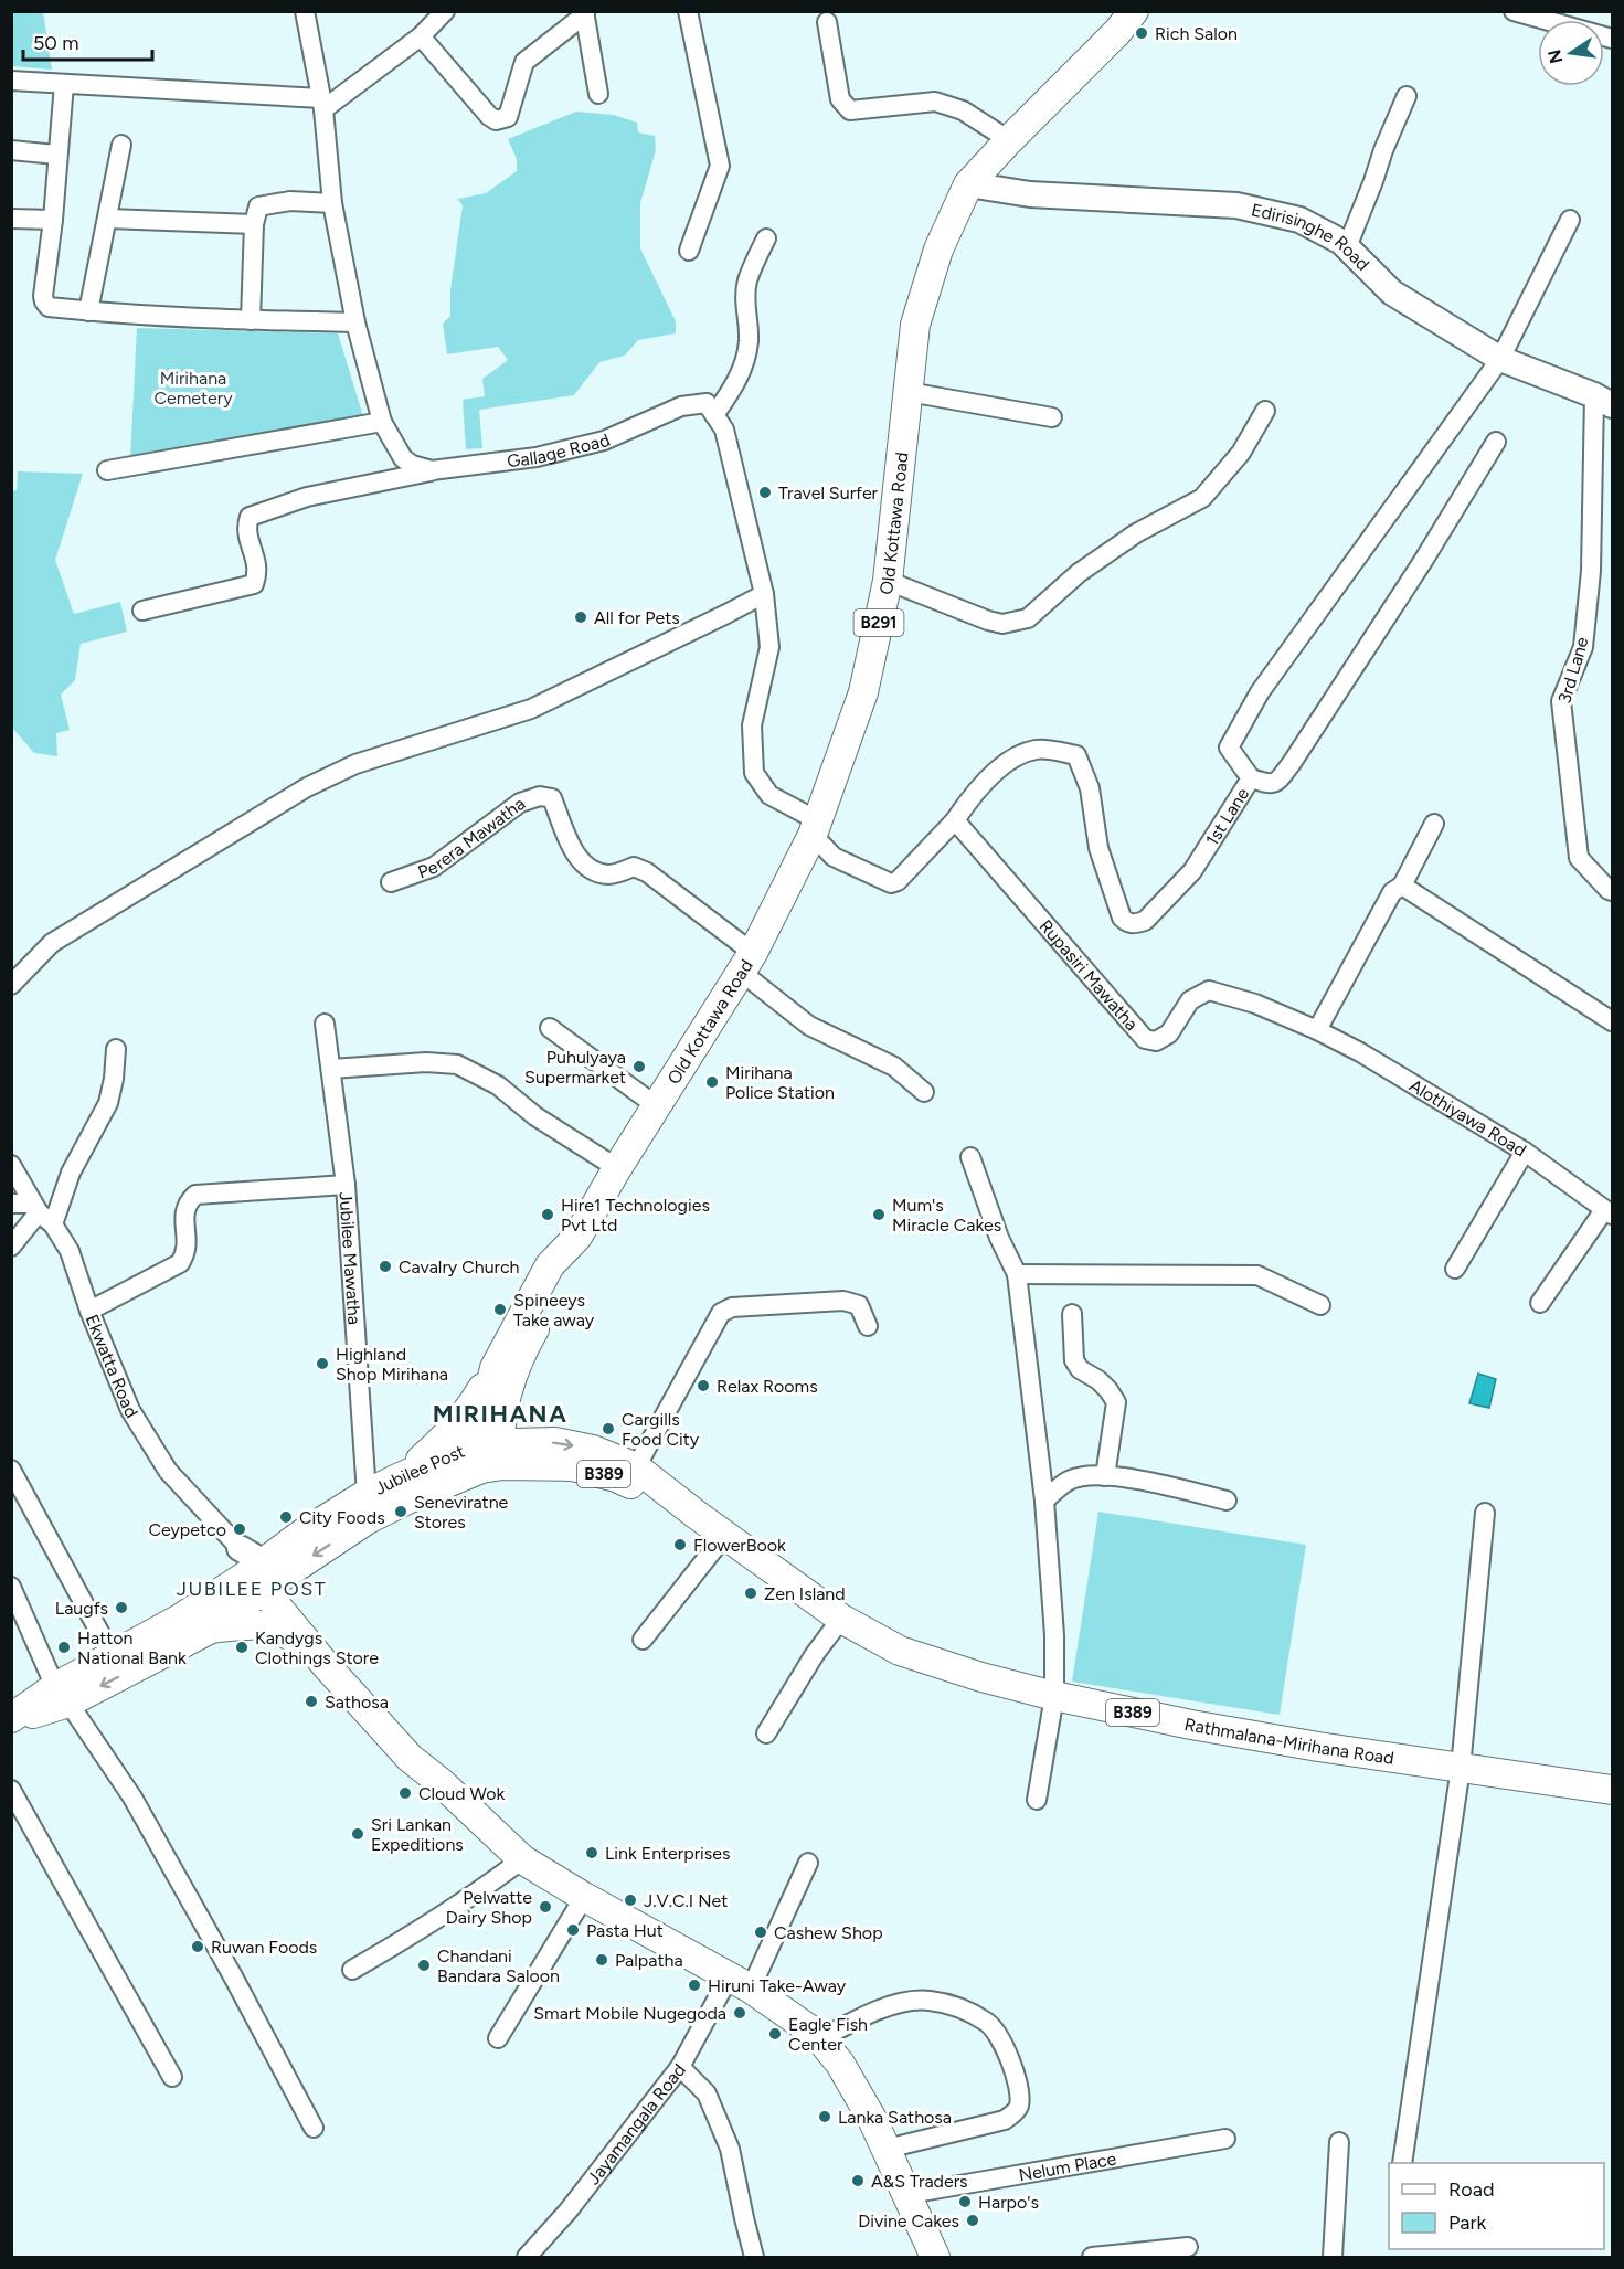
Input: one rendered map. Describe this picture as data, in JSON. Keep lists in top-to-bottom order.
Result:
{
  "streets": {
    "main road": [
      "Edirisinghe Road",
      "Old Kottawa Road",
      "B291",
      "Jubilee Post",
      "B389",
      "Rathmalana-Mirihana Road"
    ],
    "street": [
      "Gallage Road",
      "3rd Lane",
      "1st Lane",
      "Perera Mawatha",
      "Rupasiri Mawatha",
      "Alothiyawa Road",
      "Jubilee Mawatha",
      "Ekwatta Road",
      "Jayamangala Road",
      "Nelum Place"
    ]
  },
  "crossings": [
    ["Edirisinghe Road", "Old Kottawa Road"],
    ["Edirisinghe Road", "3rd Lane"],
    ["Edirisinghe Road", "1st Lane"],
    ["Old Kottawa Road", "Perera Mawatha"],
    ["Old Kottawa Road", "Jubilee Post"],
    ["Old Kottawa Road", "Rathmalana-Mirihana Road"],
    ["1st Lane", "Rupasiri Mawatha"],
    ["Rupasiri Mawatha", "Alothiyawa Road"],
    ["Jubilee Mawatha", "Jubilee Post"],
    ["Ekwatta Road", "Jubilee Post"],
    ["Jubilee Post", "Rathmalana-Mirihana Road"]
  ],
  "districts": ["MIRIHANA", "JUBILEE POST"],
  "parks": ["Mirihana Cemetery"],
  "places": [
    "Rich Salon",
    "Travel Surfer",
    "All for Pets",
    "Puhulyaya Supermarket",
    "Mirihana Police Station",
    "Hire1 Technologies Pvt Ltd",
    "Mum's Miracle Cakes",
    "Cavalry Church",
    "Spineeys Take away",
    "Highland Shop Mirihana",
    "Relax Rooms",
    "Cargills Food City",
    "Seneviratne Stores",
    "City Foods",
    "Ceypetco",
    "FlowerBook",
    "Zen Island",
    "Laugfs",
    "Hatton National Bank",
    "Kandygs Clothings Store",
    "Sathosa",
    "Cloud Wok",
    "Sri Lankan Expeditions",
    "Link Enterprises",
    "J.V.C.I Net",
    "Pelwatte Dairy Shop",
    "Pasta Hut",
    "Cashew Shop",
    "Ruwan Foods",
    "Palpatha",
    "Chandani Bandara Saloon",
    "Hiruni Take-Away",
    "Smart Mobile Nugegoda",
    "Eagle Fish Center",
    "Lanka Sathosa",
    "A&S Traders",
    "Harpo's",
    "Divine Cakes"
  ],
  "legend": ["Road", "Park"],
  "scale_bar": "50 m",
  "north": "left"
}
